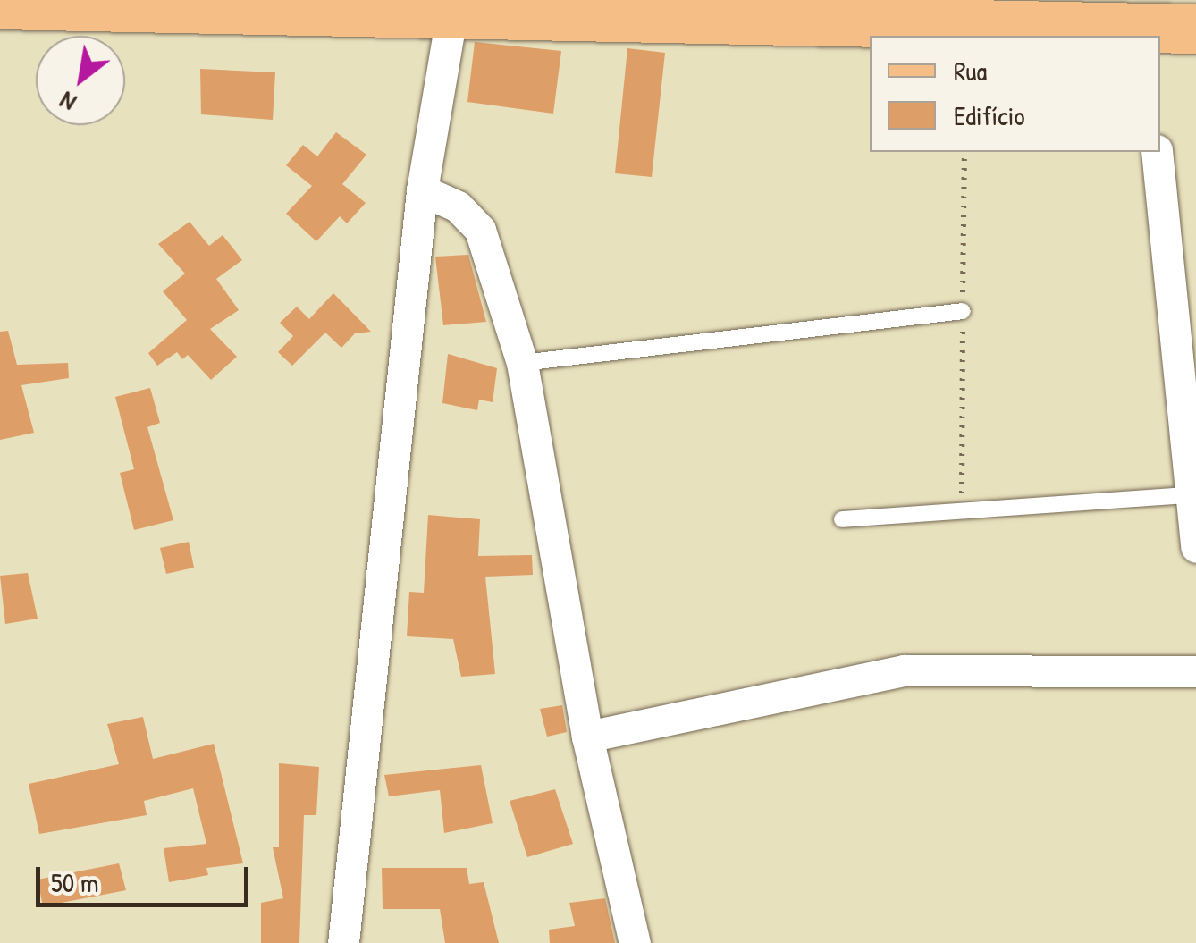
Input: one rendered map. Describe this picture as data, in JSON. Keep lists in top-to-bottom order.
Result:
{
  "legend": ["Rua", "Edifício"],
  "scale_bar": "50 m",
  "north": "bottom left"
}
